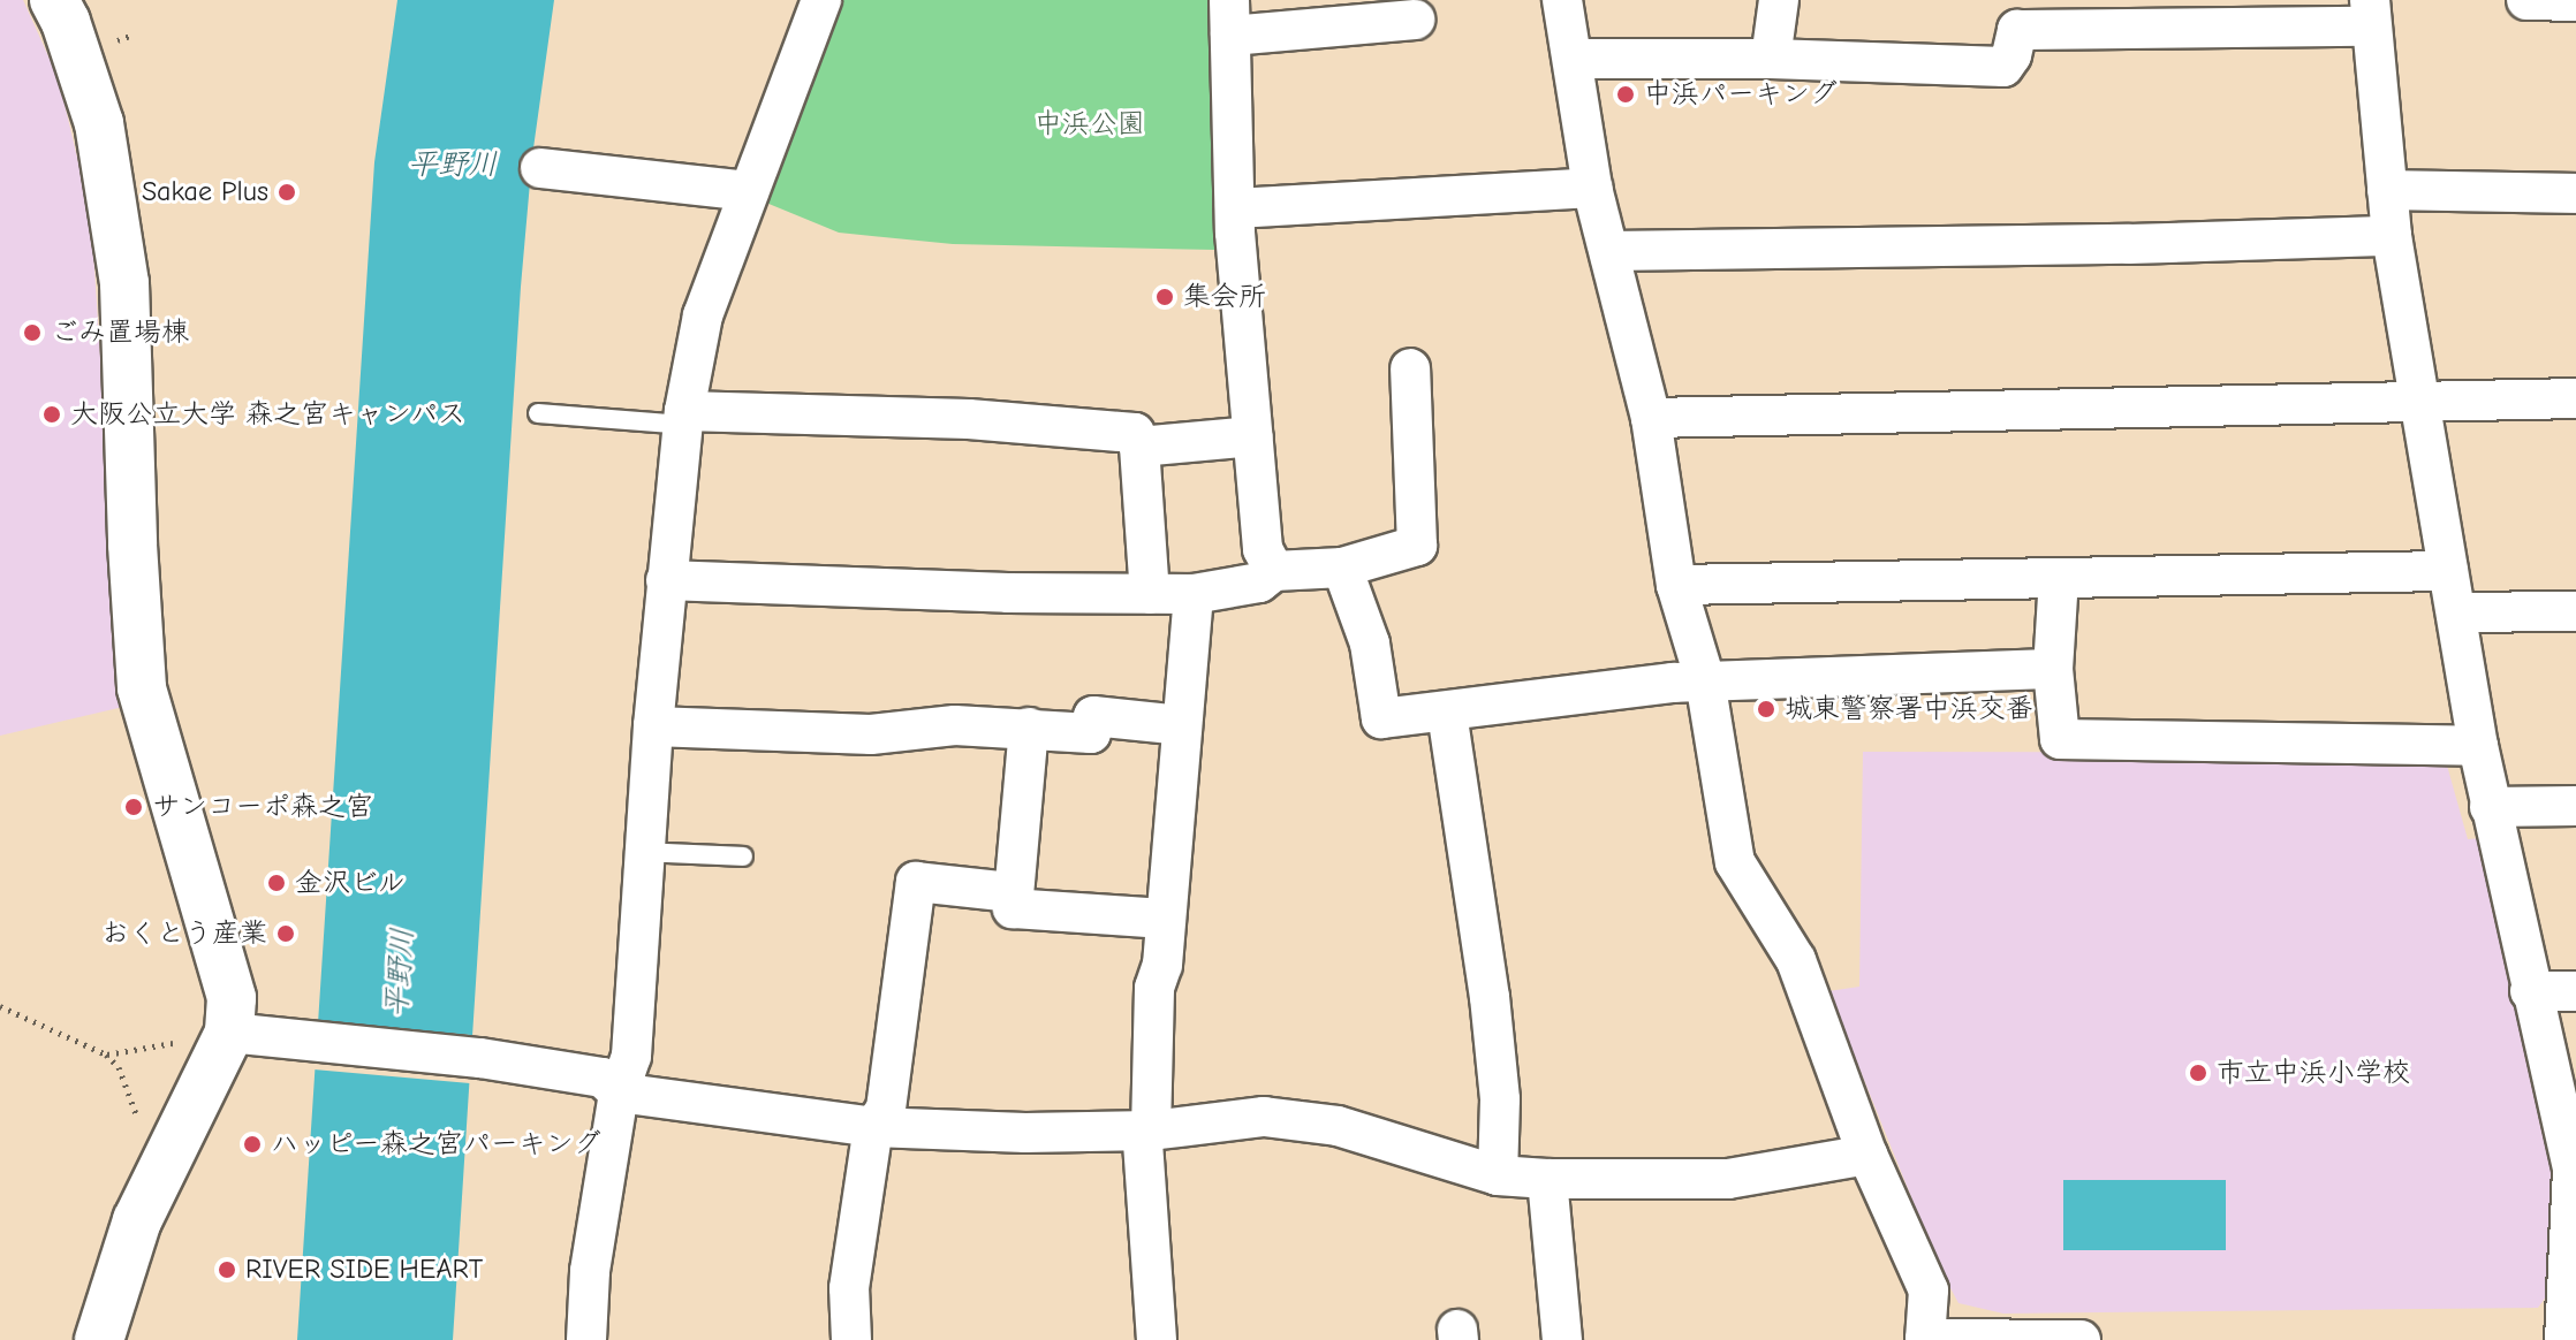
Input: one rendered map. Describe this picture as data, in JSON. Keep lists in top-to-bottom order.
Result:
{
  "water": ["平野川"],
  "parks": ["中浜公園"],
  "places": [
    "中浜パーキング",
    "Sakae Plus",
    "集会所",
    "ごみ置場棟",
    "大阪公立大学 森之宮キャンパス",
    "城東警察署中浜交番",
    "サンコーポ森之宮",
    "金沢ビル",
    "おくとう産業",
    "市立中浜小学校",
    "ハッピー森之宮パーキング",
    "RIVER SIDE HEART"
  ]
}
